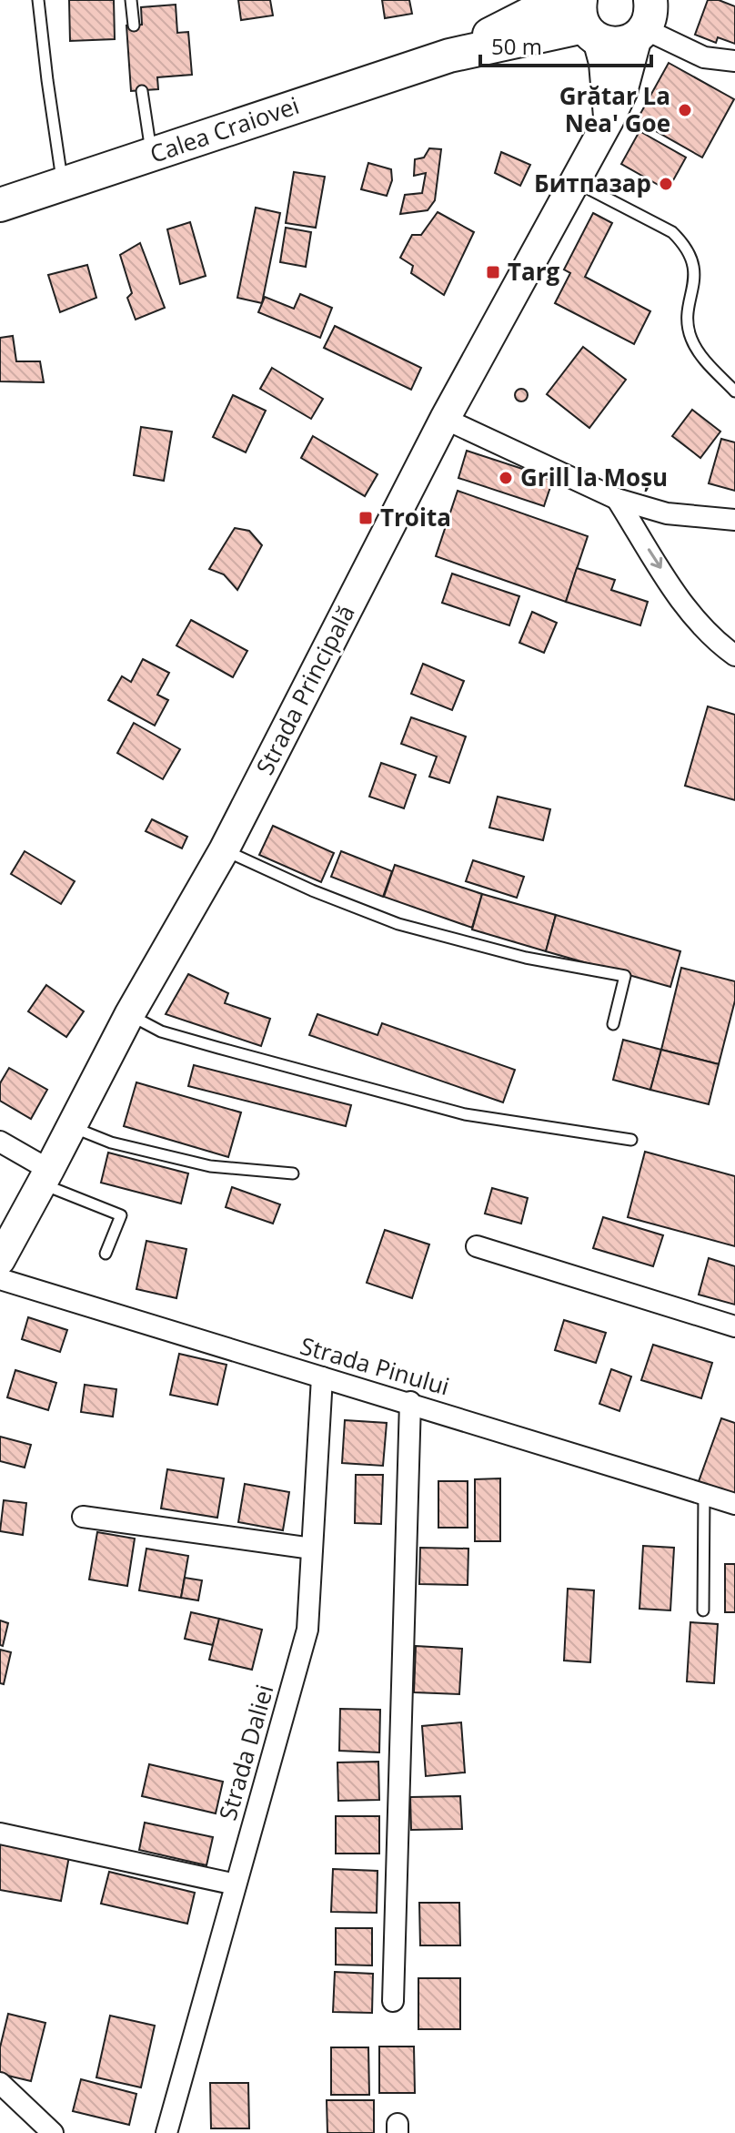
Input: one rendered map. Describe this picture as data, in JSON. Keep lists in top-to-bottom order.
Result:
{
  "streets": {
    "main road": ["Calea Craiovei", "Strada Principală"],
    "street": ["Strada Pinului", "Strada Daliei"]
  },
  "crossings": [
    ["Calea Craiovei", "Strada Principală"],
    ["Strada Pinului", "Strada Daliei"]
  ],
  "places": {
    "other": ["Grătar La Nea' Goe", "Битпазар", "Grill la Moșu"],
    "transit": ["Targ", "Troita"]
  },
  "scale_bar": "50 m"
}
